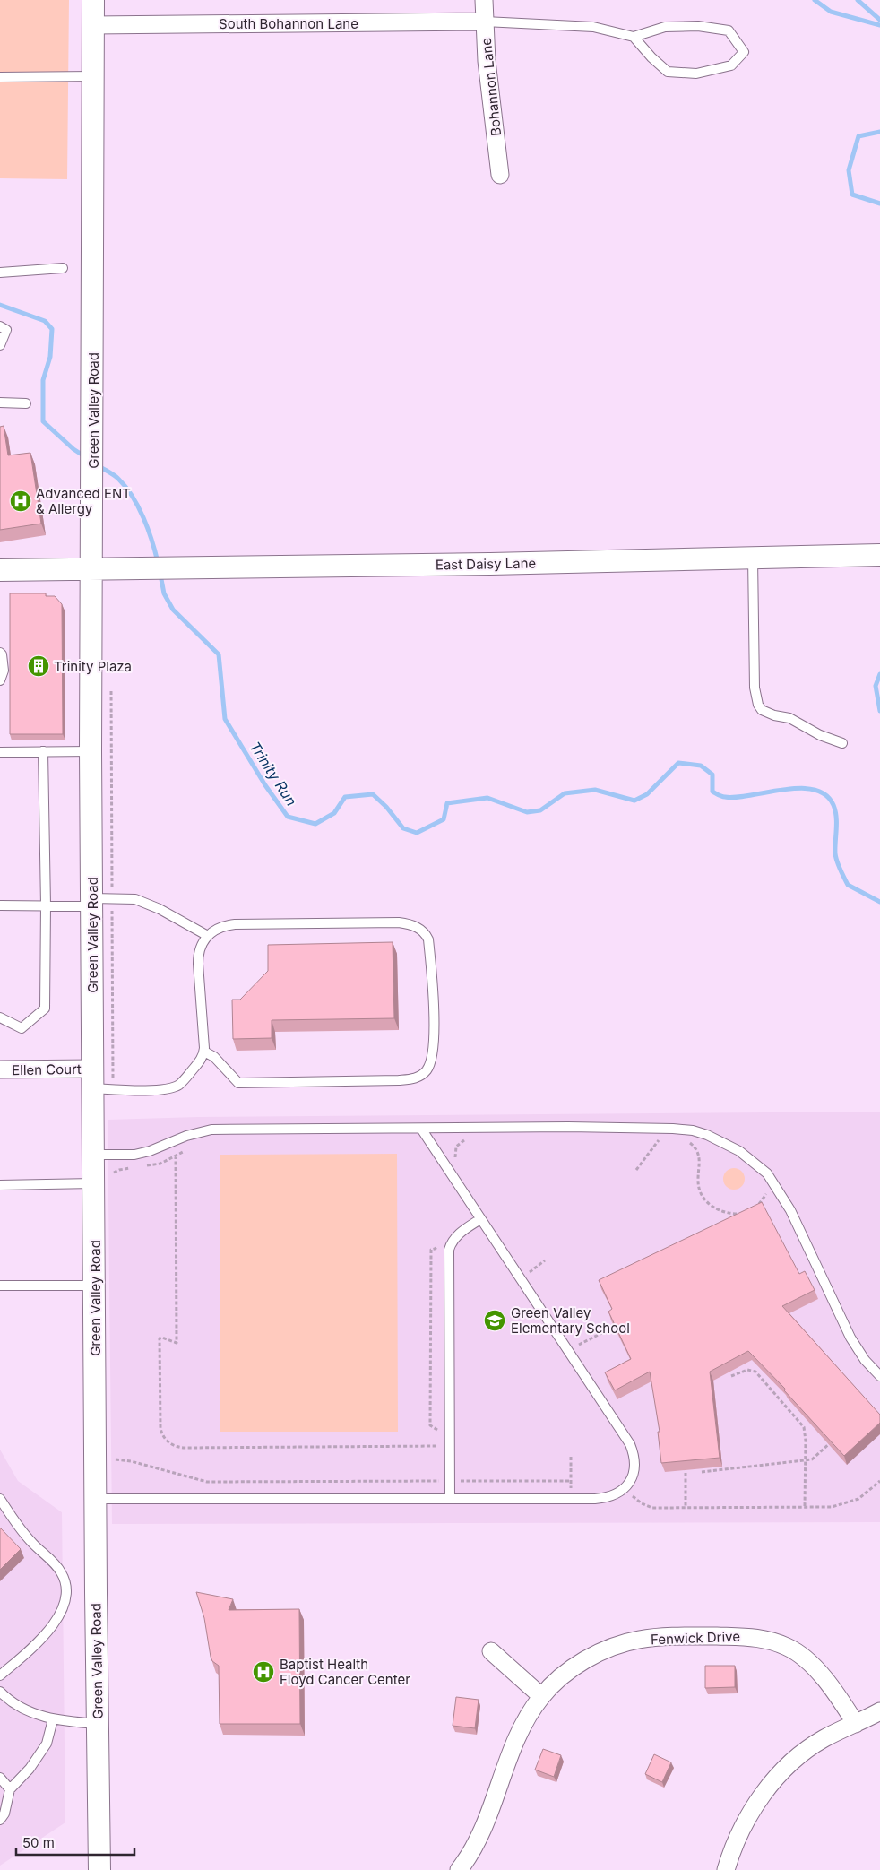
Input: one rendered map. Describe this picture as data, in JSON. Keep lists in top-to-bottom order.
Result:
{
  "streets": {
    "street": [
      "South Bohannon Lane",
      "Bohannon Lane",
      "Green Valley Road",
      "East Daisy Lane",
      "Ellen Court",
      "Fenwick Drive"
    ]
  },
  "crossings": [
    ["South Bohannon Lane", "Bohannon Lane"],
    ["South Bohannon Lane", "Green Valley Road"],
    ["Green Valley Road", "East Daisy Lane"],
    ["Green Valley Road", "Ellen Court"]
  ],
  "water": ["Trinity Run"],
  "places": {
    "hospital": ["Advanced ENT & Allergy", "Baptist Health Floyd Cancer Center"],
    "building": ["Trinity Plaza"],
    "school or university": ["Green Valley Elementary School"]
  },
  "scale_bar": "50 m"
}
